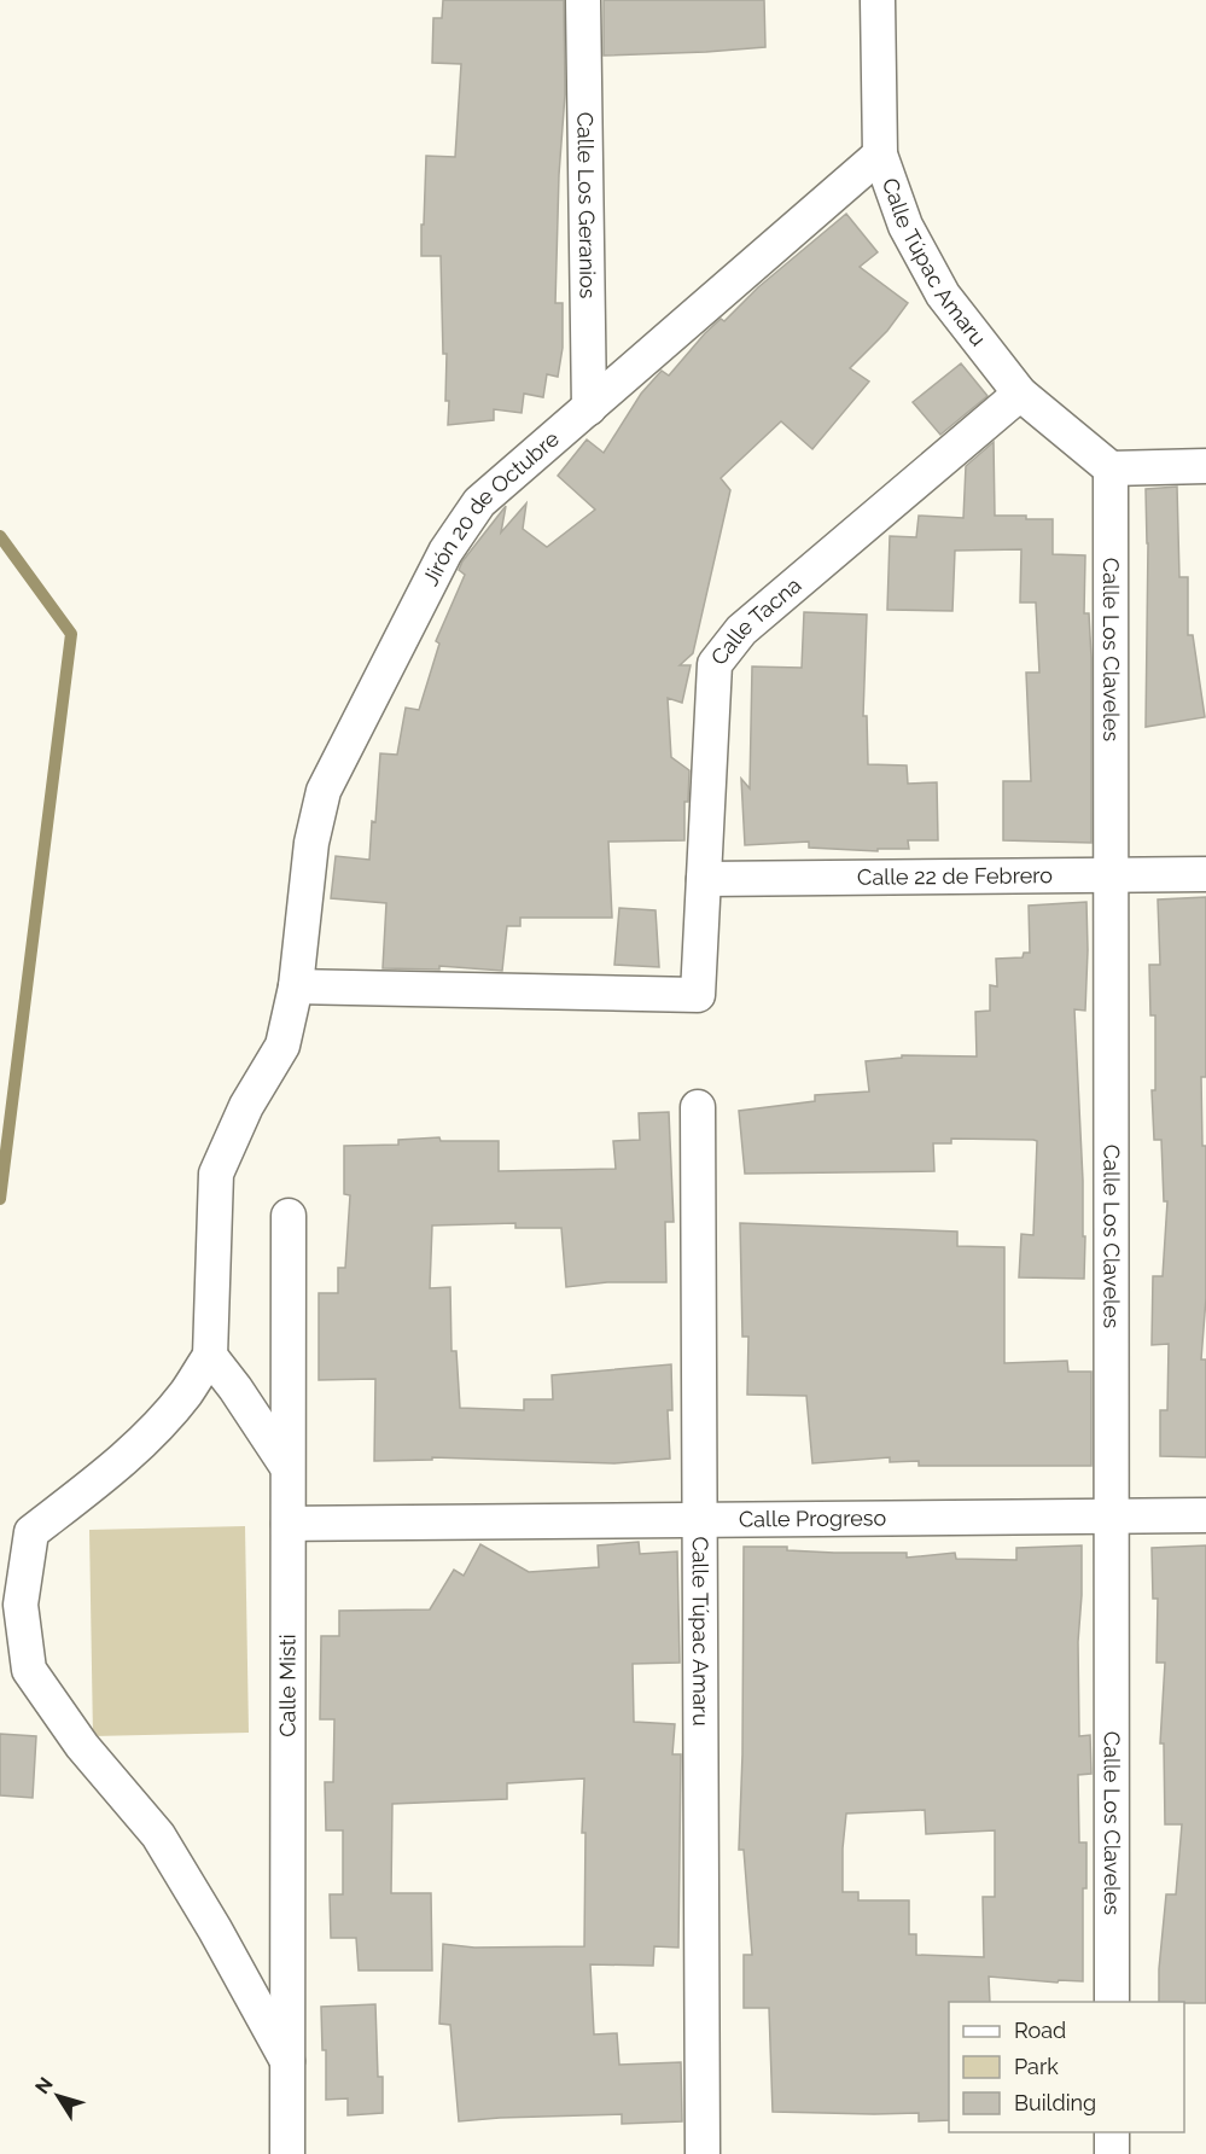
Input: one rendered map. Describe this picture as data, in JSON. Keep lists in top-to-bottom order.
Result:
{
  "streets": {
    "street": [
      "Calle Los Geranios",
      "Calle Túpac Amaru",
      "Jirón 20 de Octubre",
      "Calle Tacna",
      "Calle Los Claveles",
      "Calle 22 de Febrero",
      "Calle Progreso",
      "Calle Misti"
    ]
  },
  "crossings": [
    ["Calle Los Geranios", "Jirón 20 de Octubre"],
    ["Calle Túpac Amaru", "Jirón 20 de Octubre"],
    ["Calle Túpac Amaru", "Calle Tacna"],
    ["Calle Túpac Amaru", "Calle Los Claveles"],
    ["Calle Túpac Amaru", "Calle Progreso"],
    ["Jirón 20 de Octubre", "Calle Tacna"],
    ["Calle Tacna", "Calle 22 de Febrero"],
    ["Calle Los Claveles", "Calle 22 de Febrero"],
    ["Calle Los Claveles", "Calle Progreso"],
    ["Calle Progreso", "Calle Misti"]
  ],
  "legend": ["Road", "Park", "Building"],
  "north": "top left"
}
